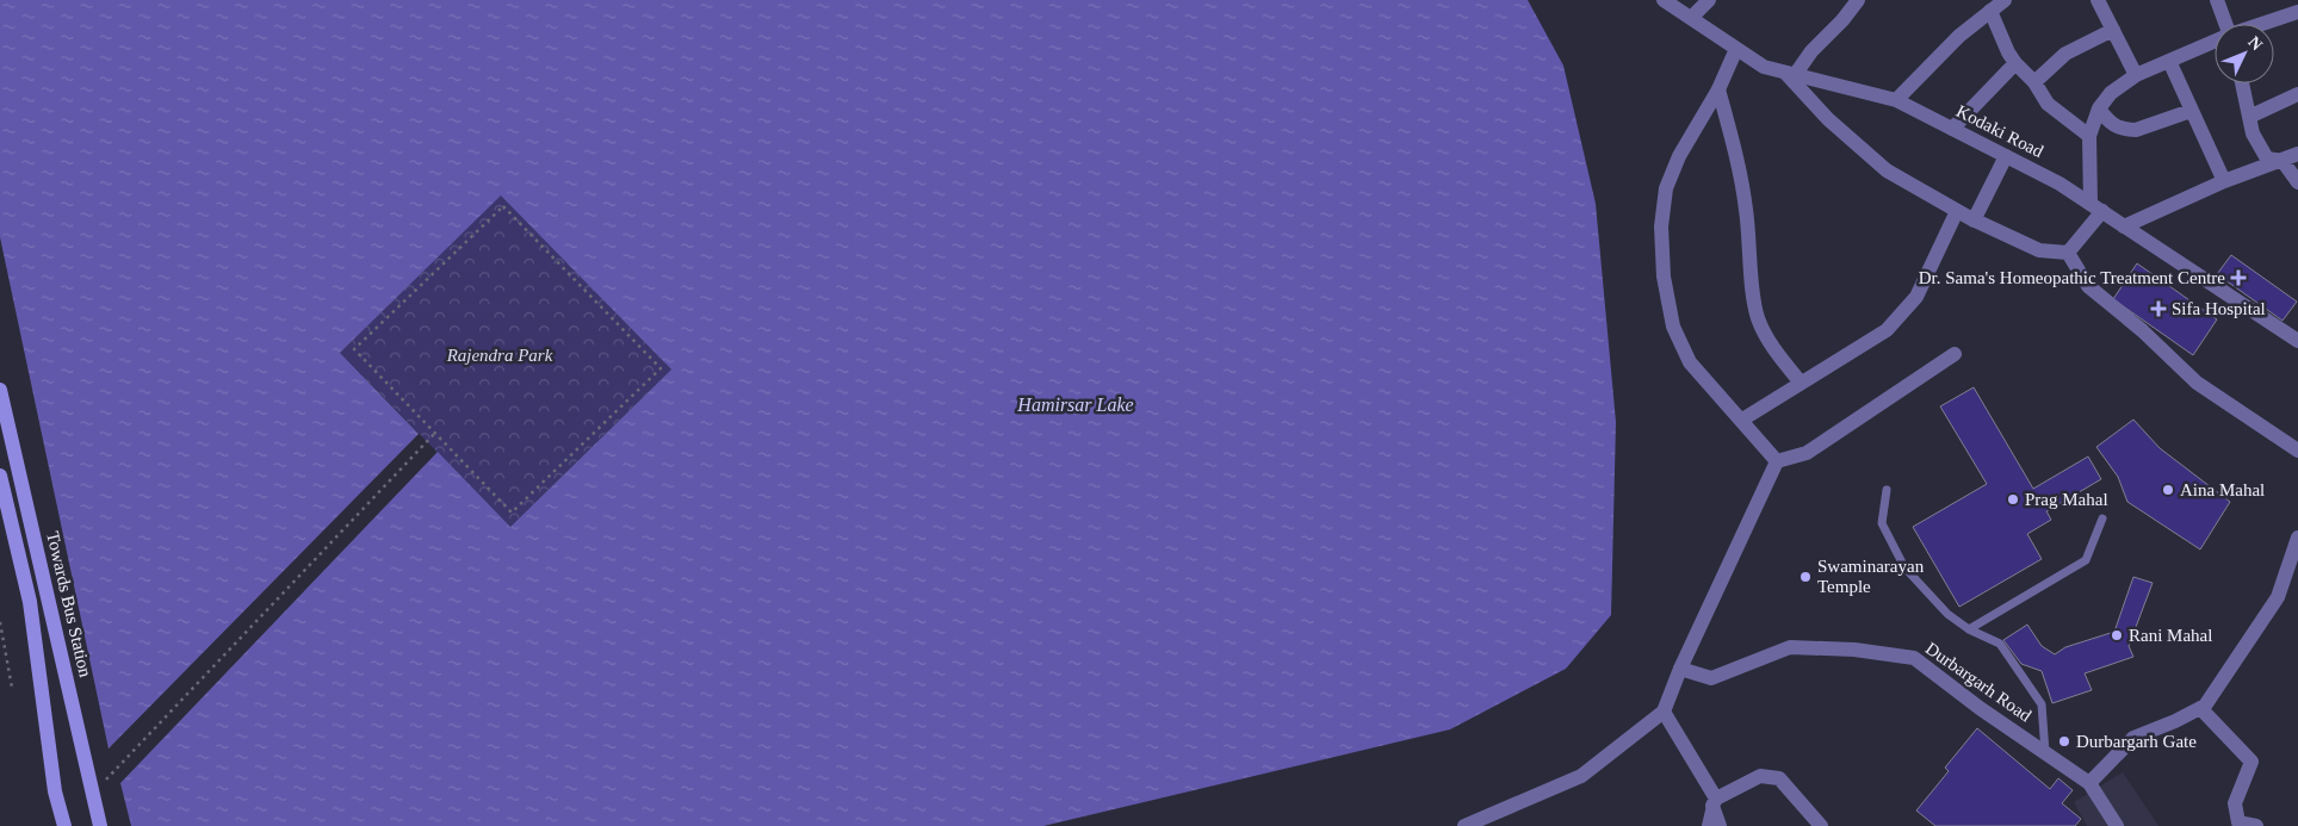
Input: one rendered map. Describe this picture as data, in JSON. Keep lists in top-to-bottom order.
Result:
{
  "streets": {
    "main road": ["Towards Bus Station"],
    "street": ["Kodaki Road", "Durbargarh Road"]
  },
  "water": ["Hamirsar Lake"],
  "parks": ["Rajendra Park"],
  "places": {
    "health": ["Dr. Sama's Homeopathic Treatment Centre", "Sifa Hospital"],
    "other": [
      "Aina Mahal",
      "Prag Mahal",
      "Swaminarayan Temple",
      "Rani Mahal",
      "Durbargarh Gate"
    ]
  },
  "north": "top right"
}
